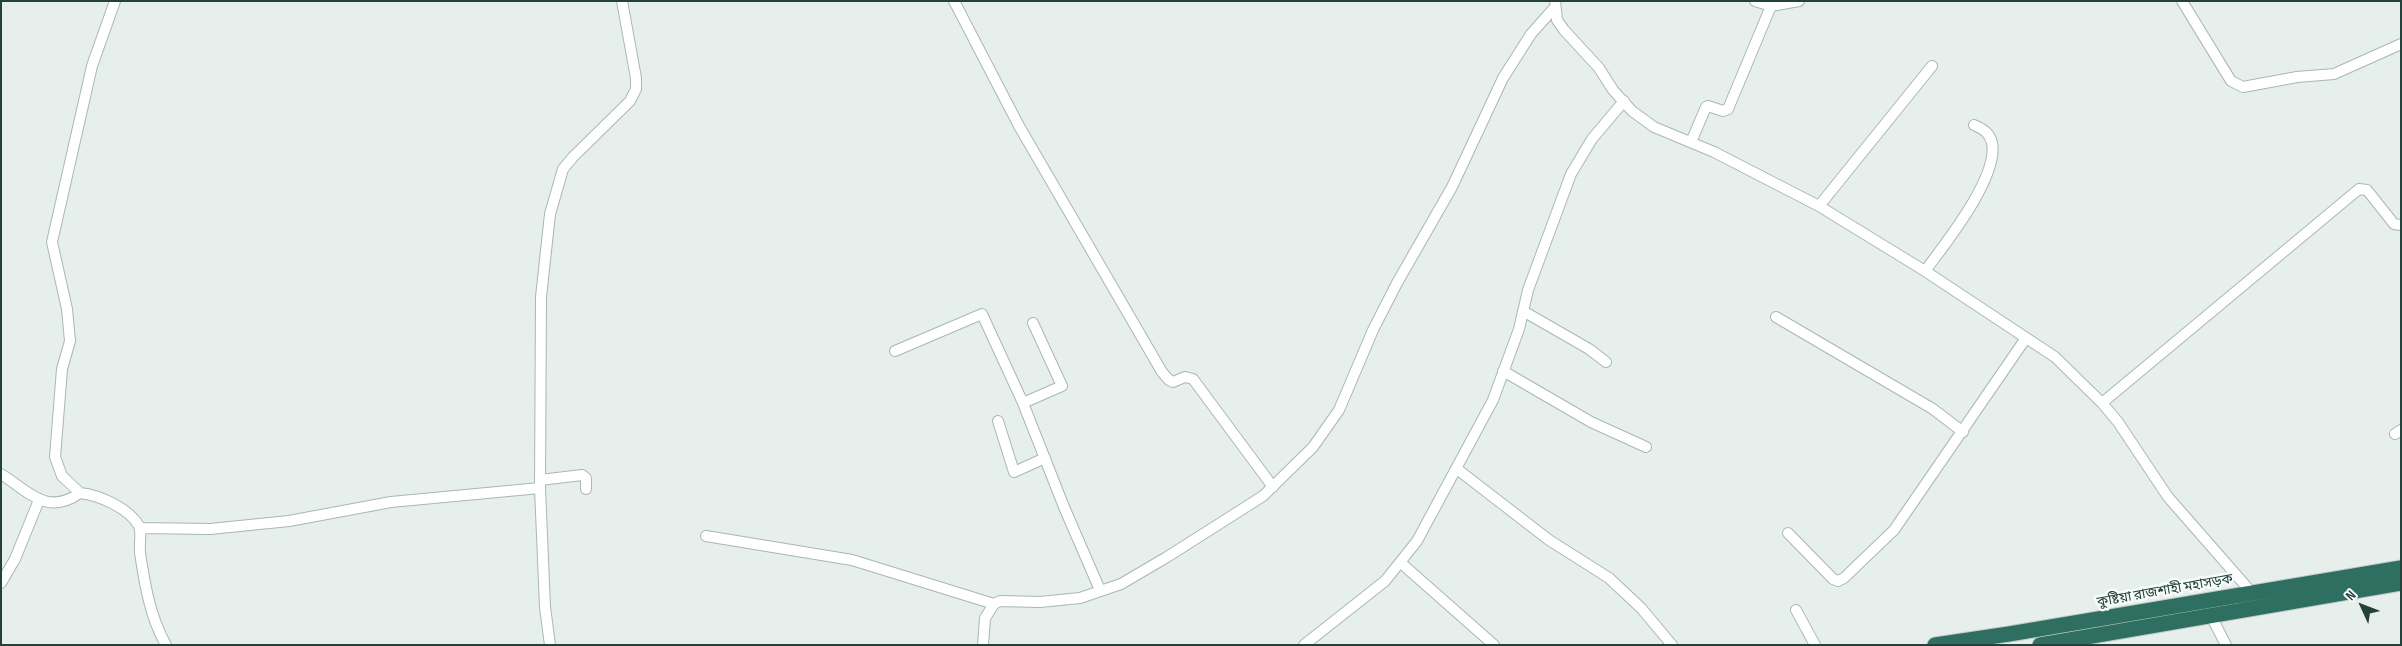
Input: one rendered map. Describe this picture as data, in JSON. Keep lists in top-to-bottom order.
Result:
{
  "streets": {
    "highway": ["কুষ্টিয়া রাজশাহী মহাসড়ক"]
  },
  "north": "top left"
}
